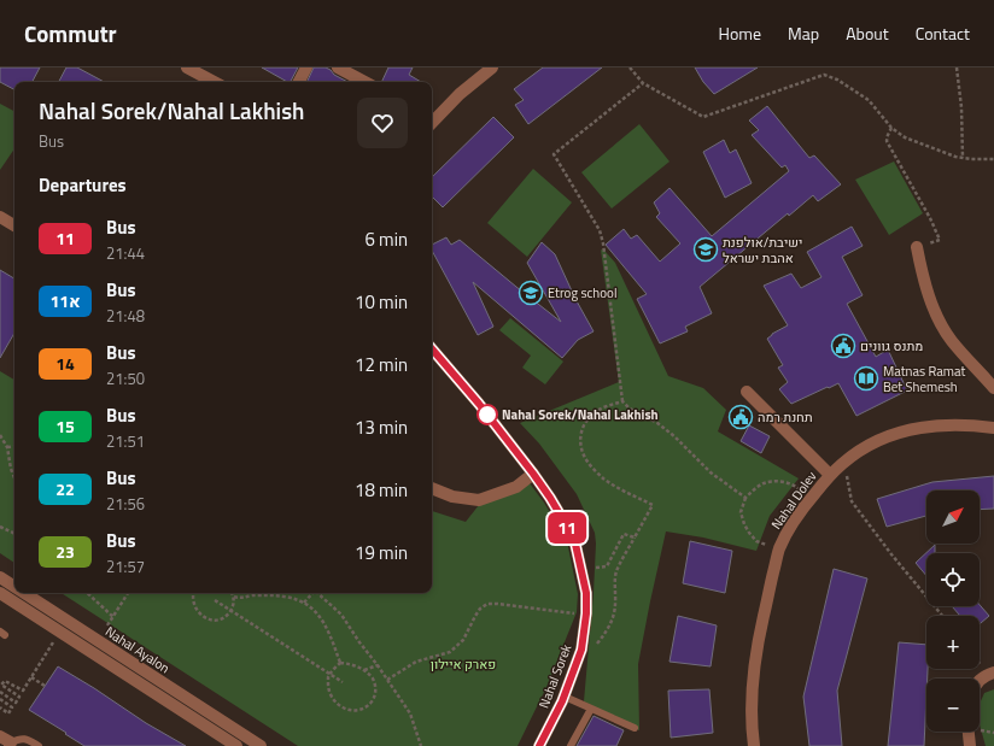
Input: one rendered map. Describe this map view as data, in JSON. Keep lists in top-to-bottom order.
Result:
{
  "streets": {
    "street": ["Nahal Dolev", "Nahal Ayalon", "Nahal Sorek"]
  },
  "parks": ["פארק איילון"],
  "places": {
    "school or university": ["ישיבת/אולפנת אהבת ישראל", "Etrog school"],
    "public building": ["מתנס גוונים", "תחנת רמה"],
    "library": ["Matnas Ramat Bet Shemesh"],
    "other": ["Nahal Sorek/Nahal Lakhish"]
  },
  "lines": ["bus line 11"],
  "north": "top right",
  "page": {
    "header": "Commutr",
    "nav": [
      "Home",
      "Map",
      "About",
      "Contact"
    ],
    "on_map": "11",
    "heading": [
      ["Nahal Sorek/Nahal Lakhish", "Bus"],
      "Departures"
    ],
    "list": [
      {
        "mark": "11",
        "name": "Bus",
        "note": "21:44",
        "value": "6 min"
      },
      {
        "mark": "11א",
        "name": "Bus",
        "note": "21:48",
        "value": "10 min"
      },
      {
        "mark": "14",
        "name": "Bus",
        "note": "21:50",
        "value": "12 min"
      },
      {
        "mark": "15",
        "name": "Bus",
        "note": "21:51",
        "value": "13 min"
      },
      {
        "mark": "22",
        "name": "Bus",
        "note": "21:56",
        "value": "18 min"
      },
      {
        "mark": "23",
        "name": "Bus",
        "note": "21:57",
        "value": "19 min"
      }
    ],
    "map_buttons": ["+", "−"]
  }
}
